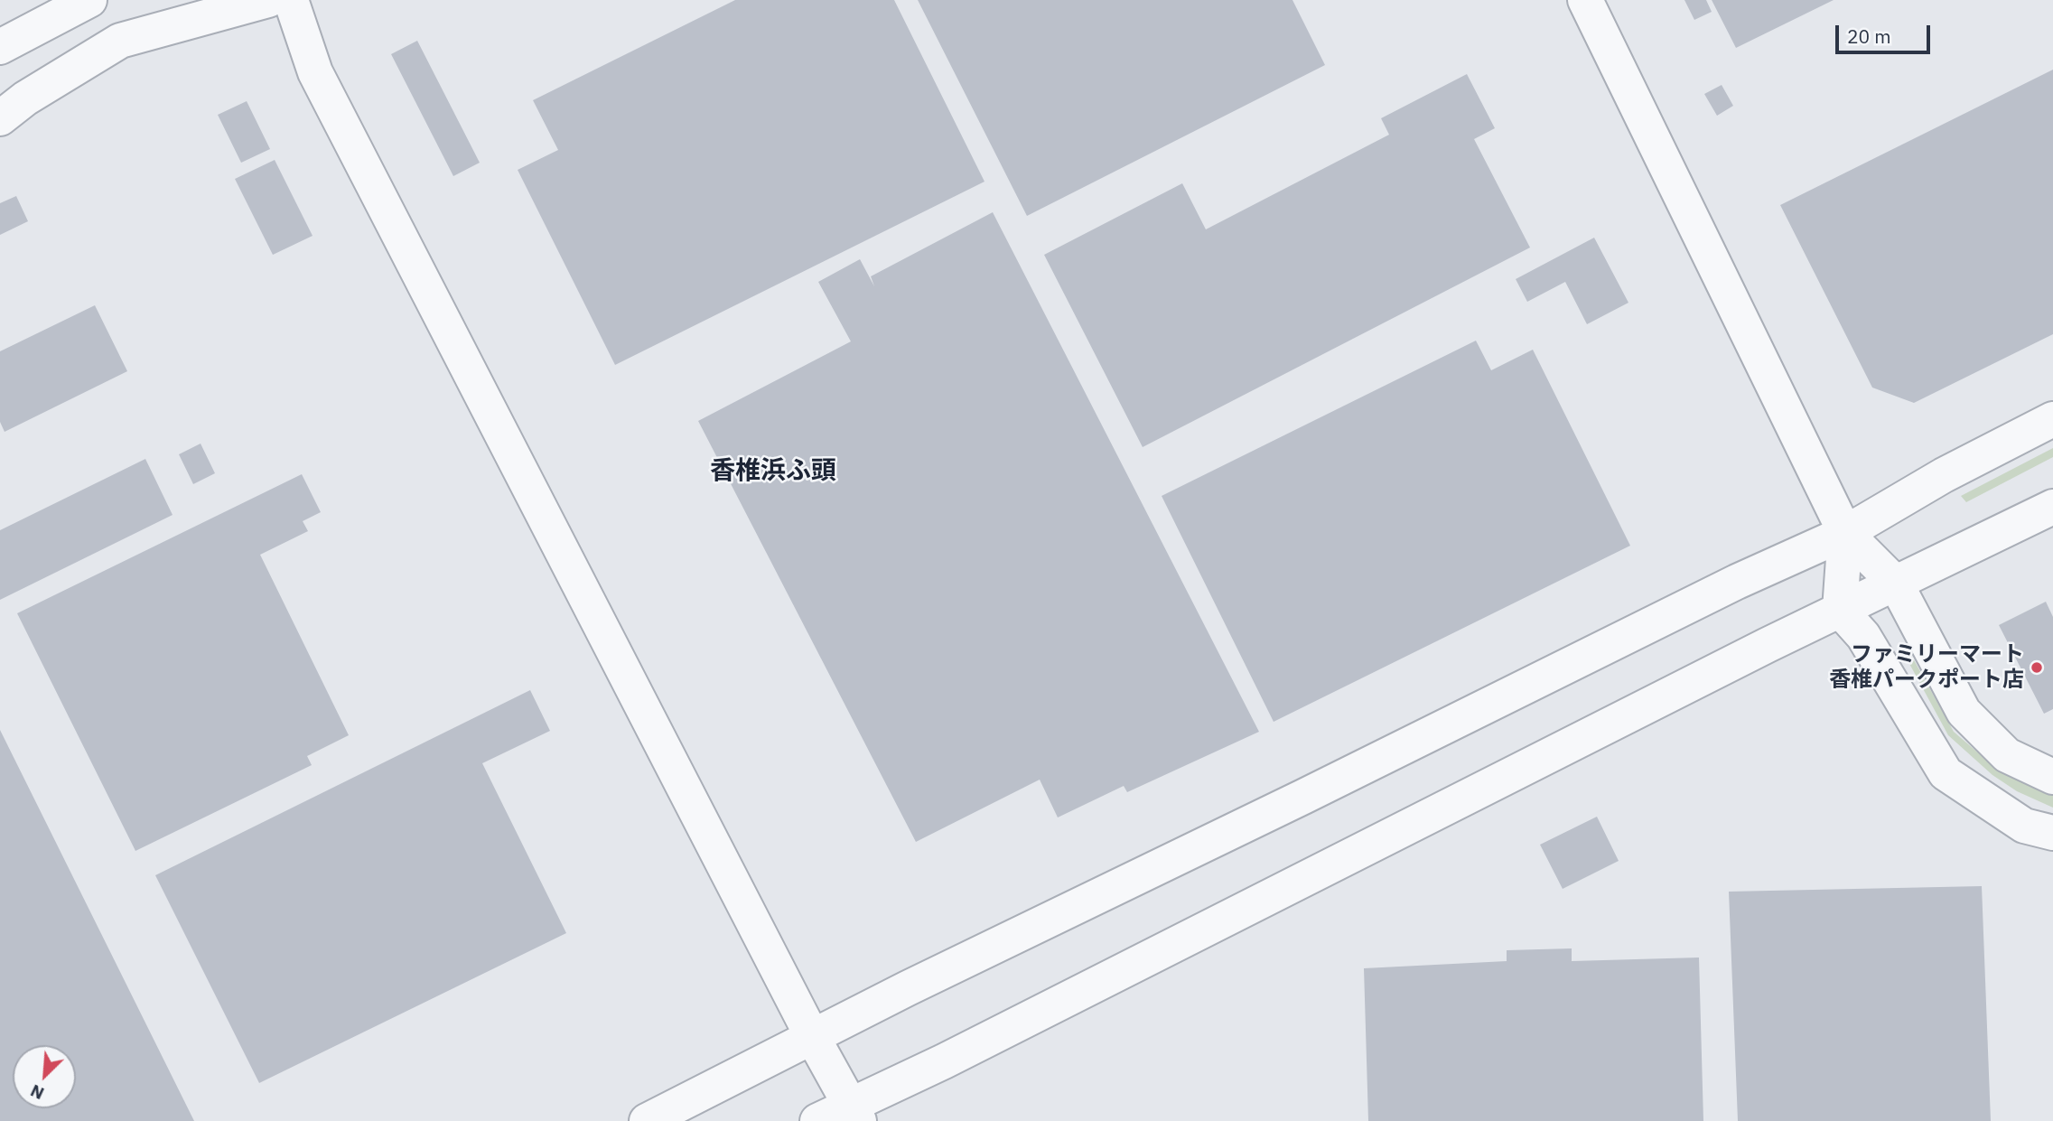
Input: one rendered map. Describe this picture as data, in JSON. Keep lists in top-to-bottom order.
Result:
{
  "districts": ["香椎浜ふ頭"],
  "places": ["ファミリーマート 香椎パークポート店"],
  "scale_bar": "20 m",
  "north": "bottom left"
}
